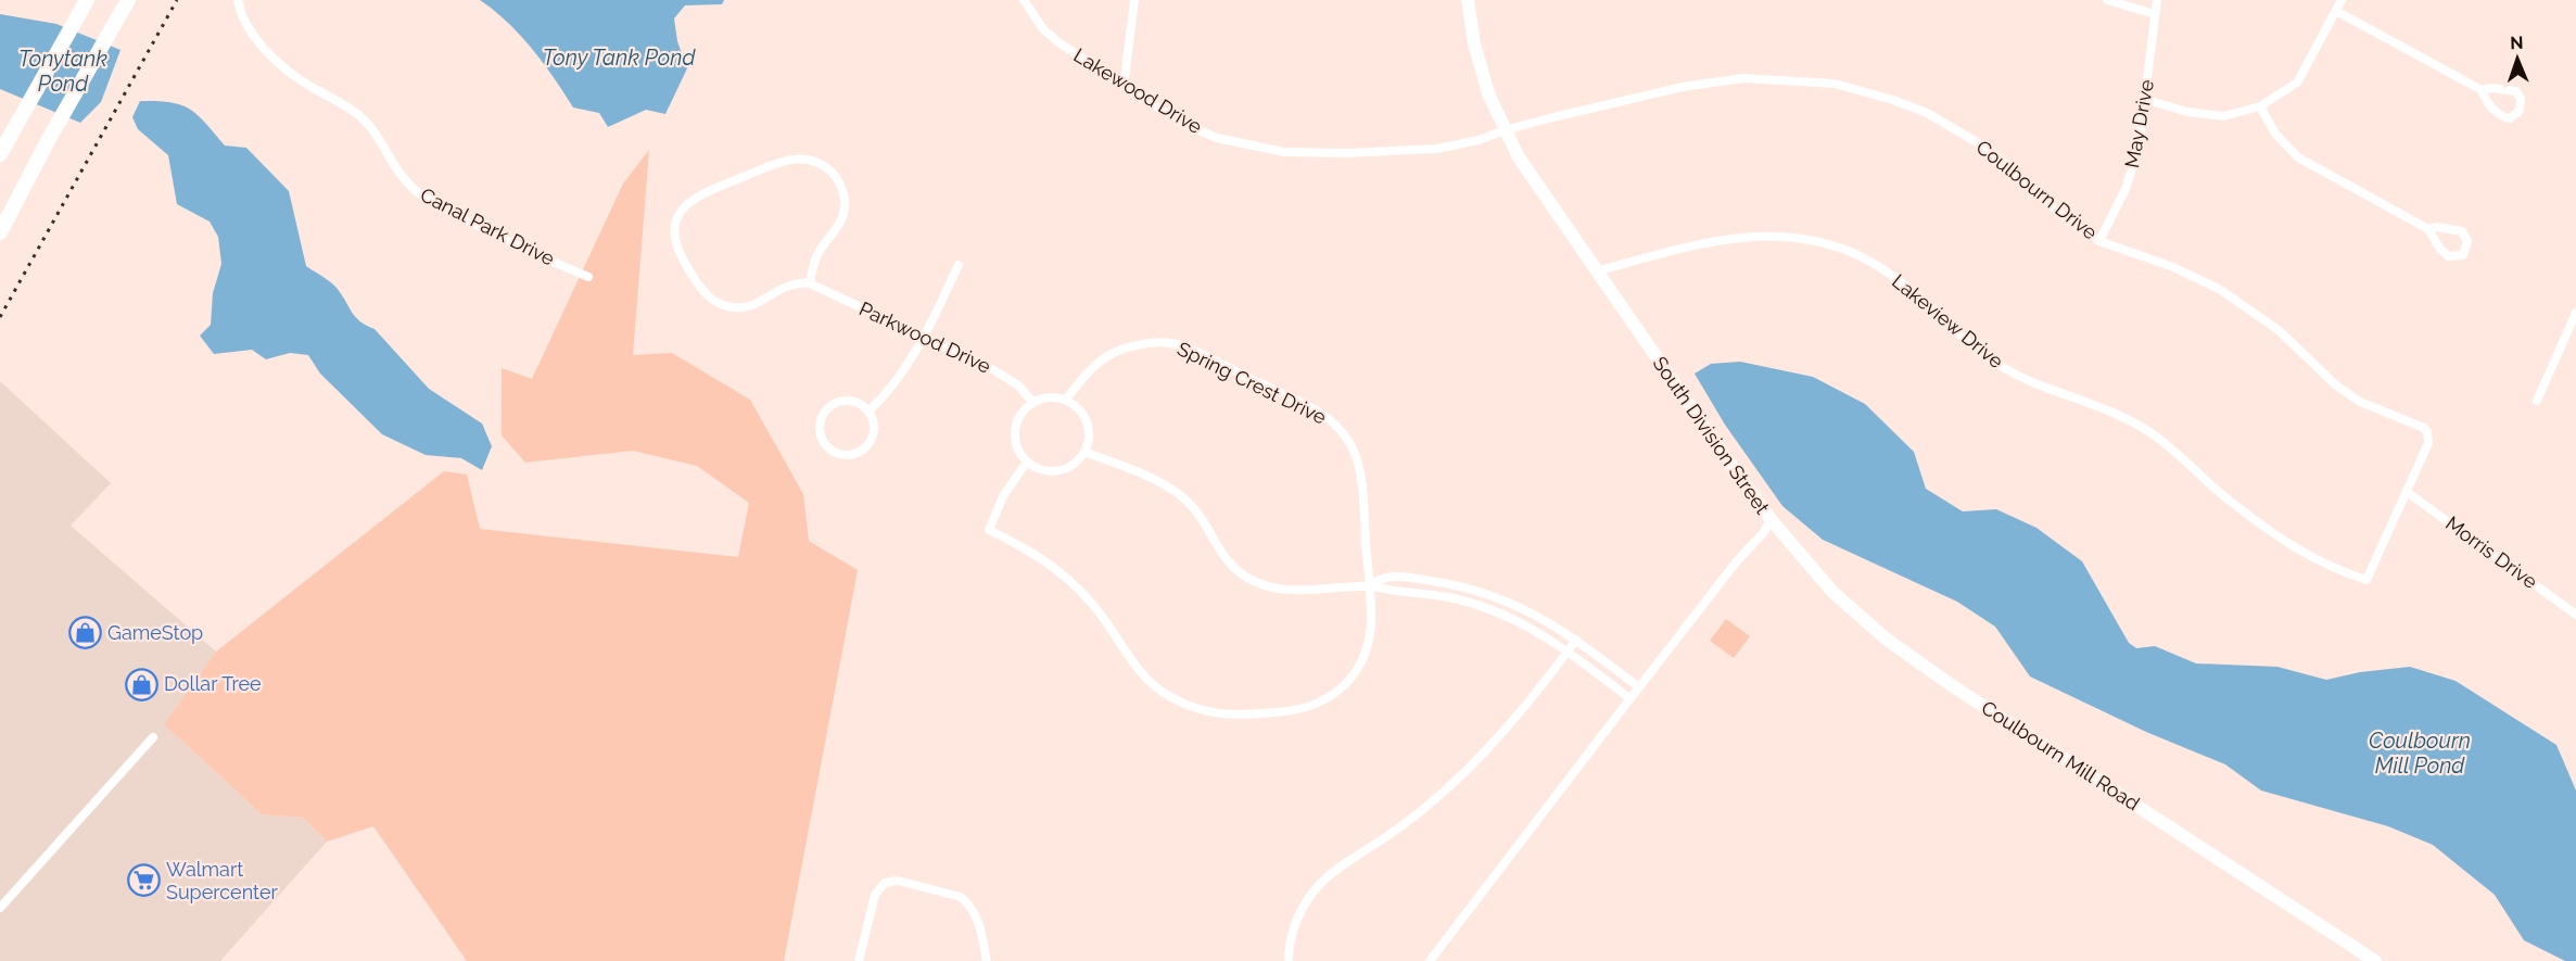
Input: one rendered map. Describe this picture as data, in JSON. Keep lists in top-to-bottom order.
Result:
{
  "streets": {
    "street": [
      "Lakewood Drive",
      "May Drive",
      "Coulbourn Drive",
      "Canal Park Drive",
      "Lakeview Drive",
      "Parkwood Drive",
      "Spring Crest Drive",
      "South Division Street",
      "Morris Drive",
      "Coulbourn Mill Road"
    ]
  },
  "crossings": [
    ["Lakewood Drive", "Coulbourn Drive"],
    ["Lakewood Drive", "South Division Street"],
    ["May Drive", "Coulbourn Drive"],
    ["Coulbourn Drive", "Lakeview Drive"],
    ["Coulbourn Drive", "South Division Street"],
    ["Coulbourn Drive", "Morris Drive"],
    ["Lakeview Drive", "South Division Street"],
    ["Lakeview Drive", "Morris Drive"],
    ["Parkwood Drive", "Spring Crest Drive"],
    ["South Division Street", "Coulbourn Mill Road"]
  ],
  "water": ["Tony Tank Pond", "Tonytank Pond", "Coulbourn Mill Pond"],
  "places": {
    "shop": ["GameStop", "Dollar Tree"],
    "supermarket": ["Walmart Supercenter"]
  },
  "north": "top"
}
